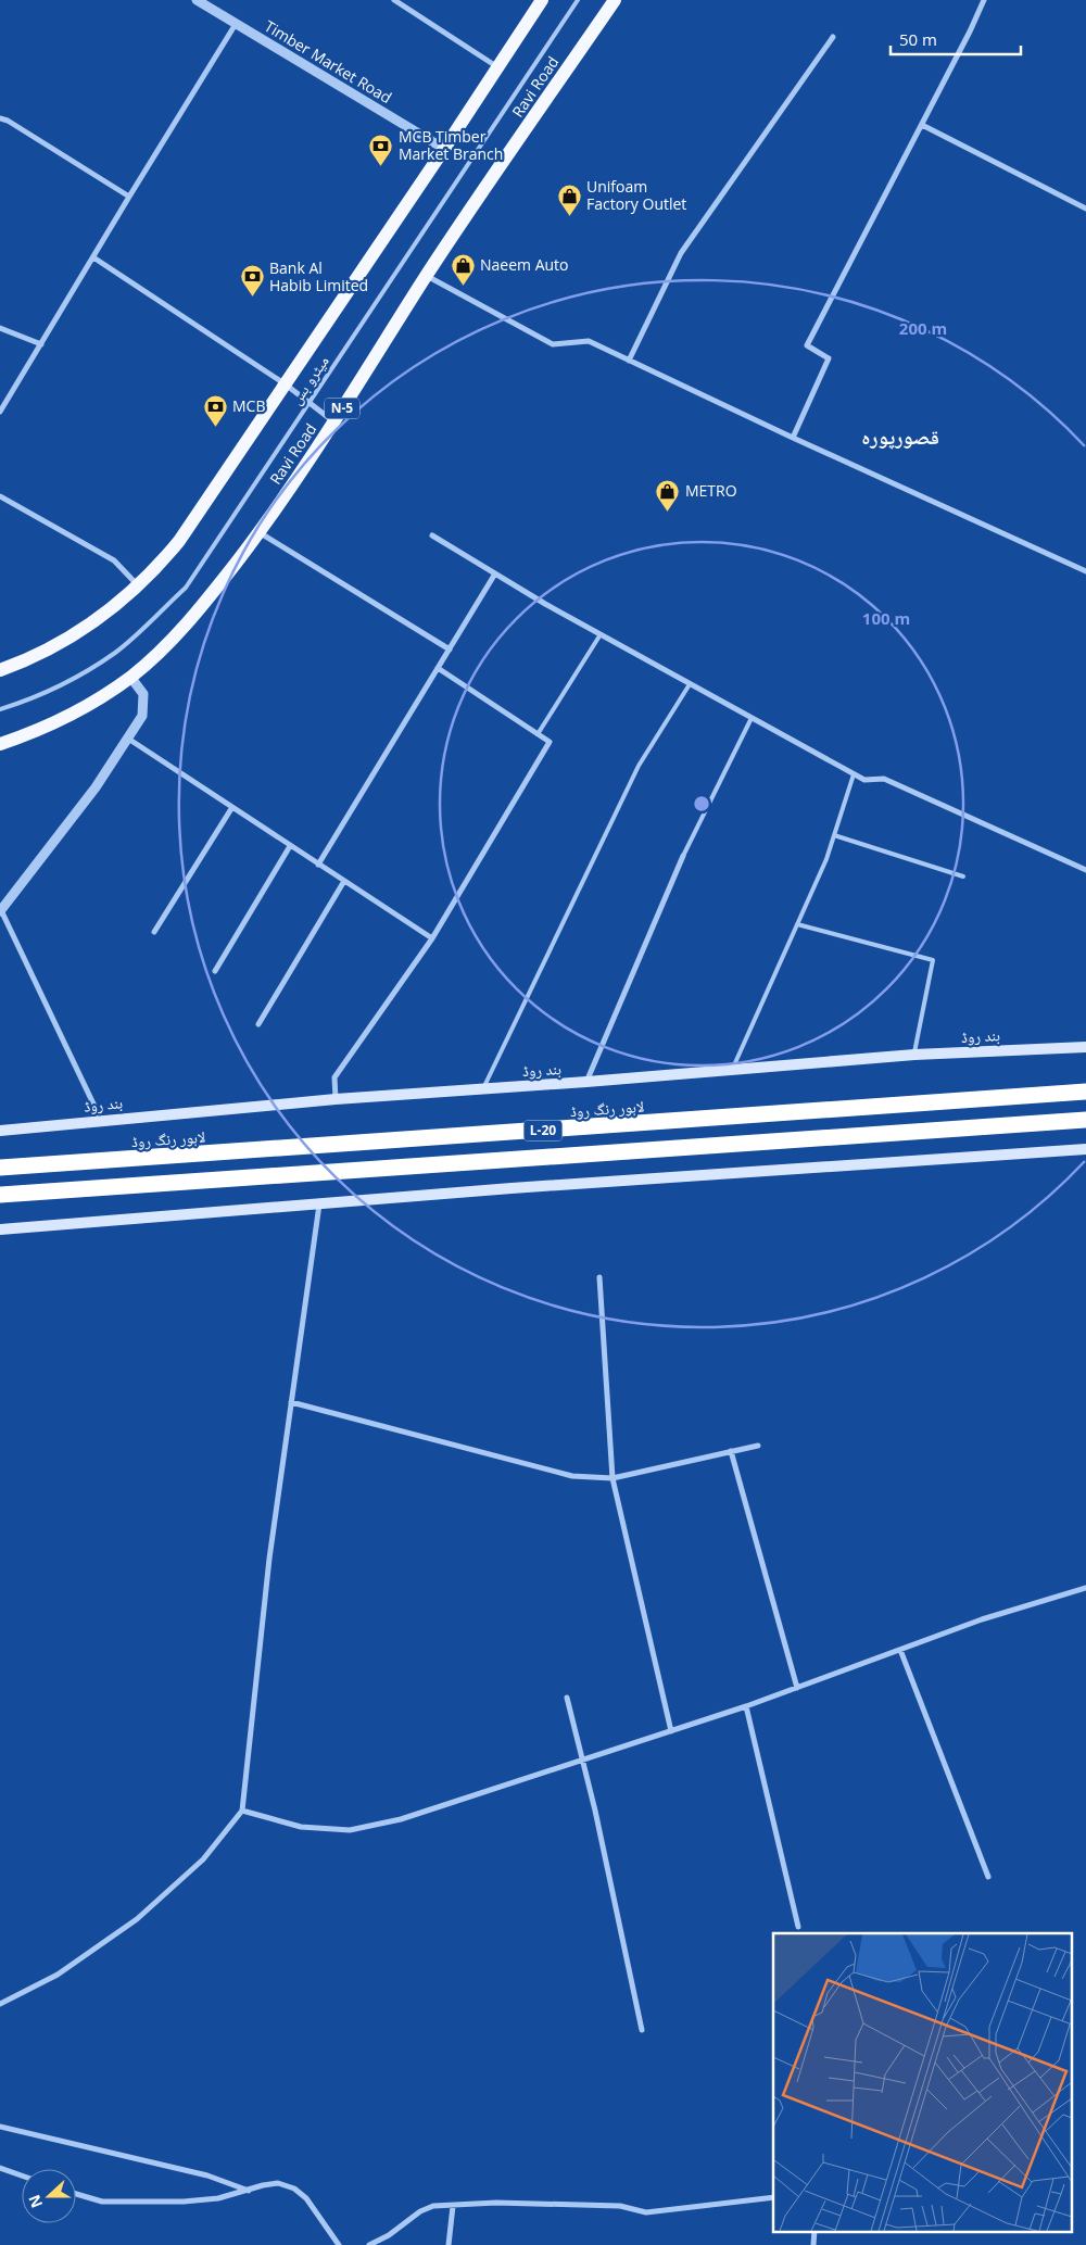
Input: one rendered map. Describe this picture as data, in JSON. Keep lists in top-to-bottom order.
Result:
{
  "streets": {
    "highway": ["لاہور رنگ روڈ", "L-20"],
    "main road": ["Ravi Road", "N-5", "بند روڈ"],
    "street": ["Timber Market Road"],
    "lane": ["میٹرو بس"]
  },
  "districts": ["قصورپورہ"],
  "places": {
    "bank": ["MCB Timber Market Branch", "Bank Al Habib Limited", "MCB"],
    "shop": ["Unifoam Factory Outlet", "Naeem Auto", "METRO"]
  },
  "scale_bar": "50 m",
  "north": "left",
  "rings": ["200 m", "100 m"]
}
